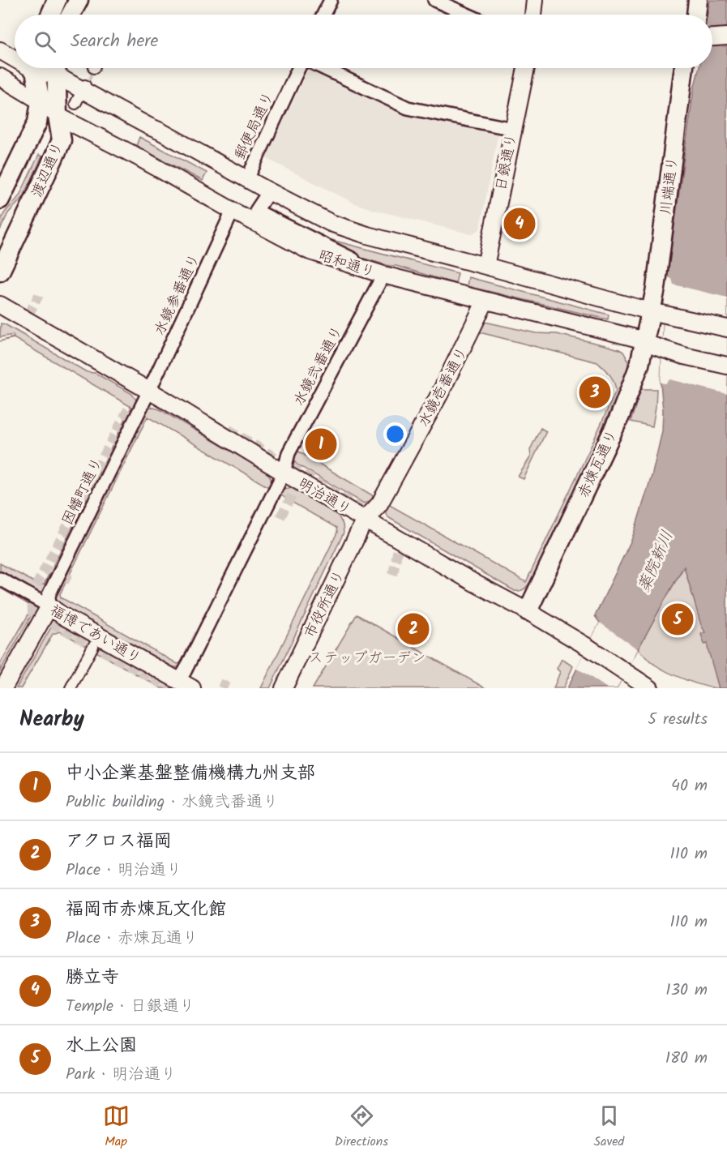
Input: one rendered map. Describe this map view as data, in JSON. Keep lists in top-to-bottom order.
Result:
{
  "streets": {
    "main road": ["渡辺通り", "川端通り", "赤煉瓦通り"],
    "street": [
      "郵便局通り",
      "日銀通り",
      "昭和通り",
      "水鏡参番通り",
      "水鏡弐番通り",
      "水鏡壱番通り",
      "因幡町通り",
      "明治通り",
      "市役所通り",
      "福博であい通り"
    ]
  },
  "crossings": [
    ["渡辺通り", "昭和通り"],
    ["川端通り", "赤煉瓦通り"],
    ["昭和通り", "水鏡参番通り"],
    ["昭和通り", "水鏡弐番通り"],
    ["昭和通り", "水鏡壱番通り"],
    ["昭和通り", "赤煉瓦通り"],
    ["水鏡参番通り", "因幡町通り"],
    ["水鏡参番通り", "明治通り"],
    ["水鏡弐番通り", "明治通り"],
    ["水鏡弐番通り", "福博であい通り"],
    ["水鏡壱番通り", "明治通り"],
    ["水鏡壱番通り", "市役所通り"],
    ["赤煉瓦通り", "明治通り"],
    ["因幡町通り", "明治通り"],
    ["因幡町通り", "福博であい通り"],
    ["明治通り", "市役所通り"]
  ],
  "water": ["薬院新川"],
  "parks": ["ステップガーデン"],
  "page": {
    "search": "Search here",
    "pins": [
      "4",
      "3",
      "1",
      "5",
      "2"
    ],
    "heading": ["Nearby", "5 results"],
    "list": [
      {
        "mark": "1",
        "name": "中小企業基盤整備機構九州支部",
        "note": "Public building · 水鏡弐番通り",
        "value": "40 m"
      },
      {
        "mark": "2",
        "name": "アクロス福岡",
        "note": "Place · 明治通り",
        "value": "110 m"
      },
      {
        "mark": "3",
        "name": "福岡市赤煉瓦文化館",
        "note": "Place · 赤煉瓦通り",
        "value": "110 m"
      },
      {
        "mark": "4",
        "name": "勝立寺",
        "note": "Temple · 日銀通り",
        "value": "130 m"
      },
      {
        "mark": "5",
        "name": "水上公園",
        "note": "Park · 明治通り",
        "value": "180 m"
      }
    ],
    "nav": ["Map", "Directions", "Saved"]
  }
}
